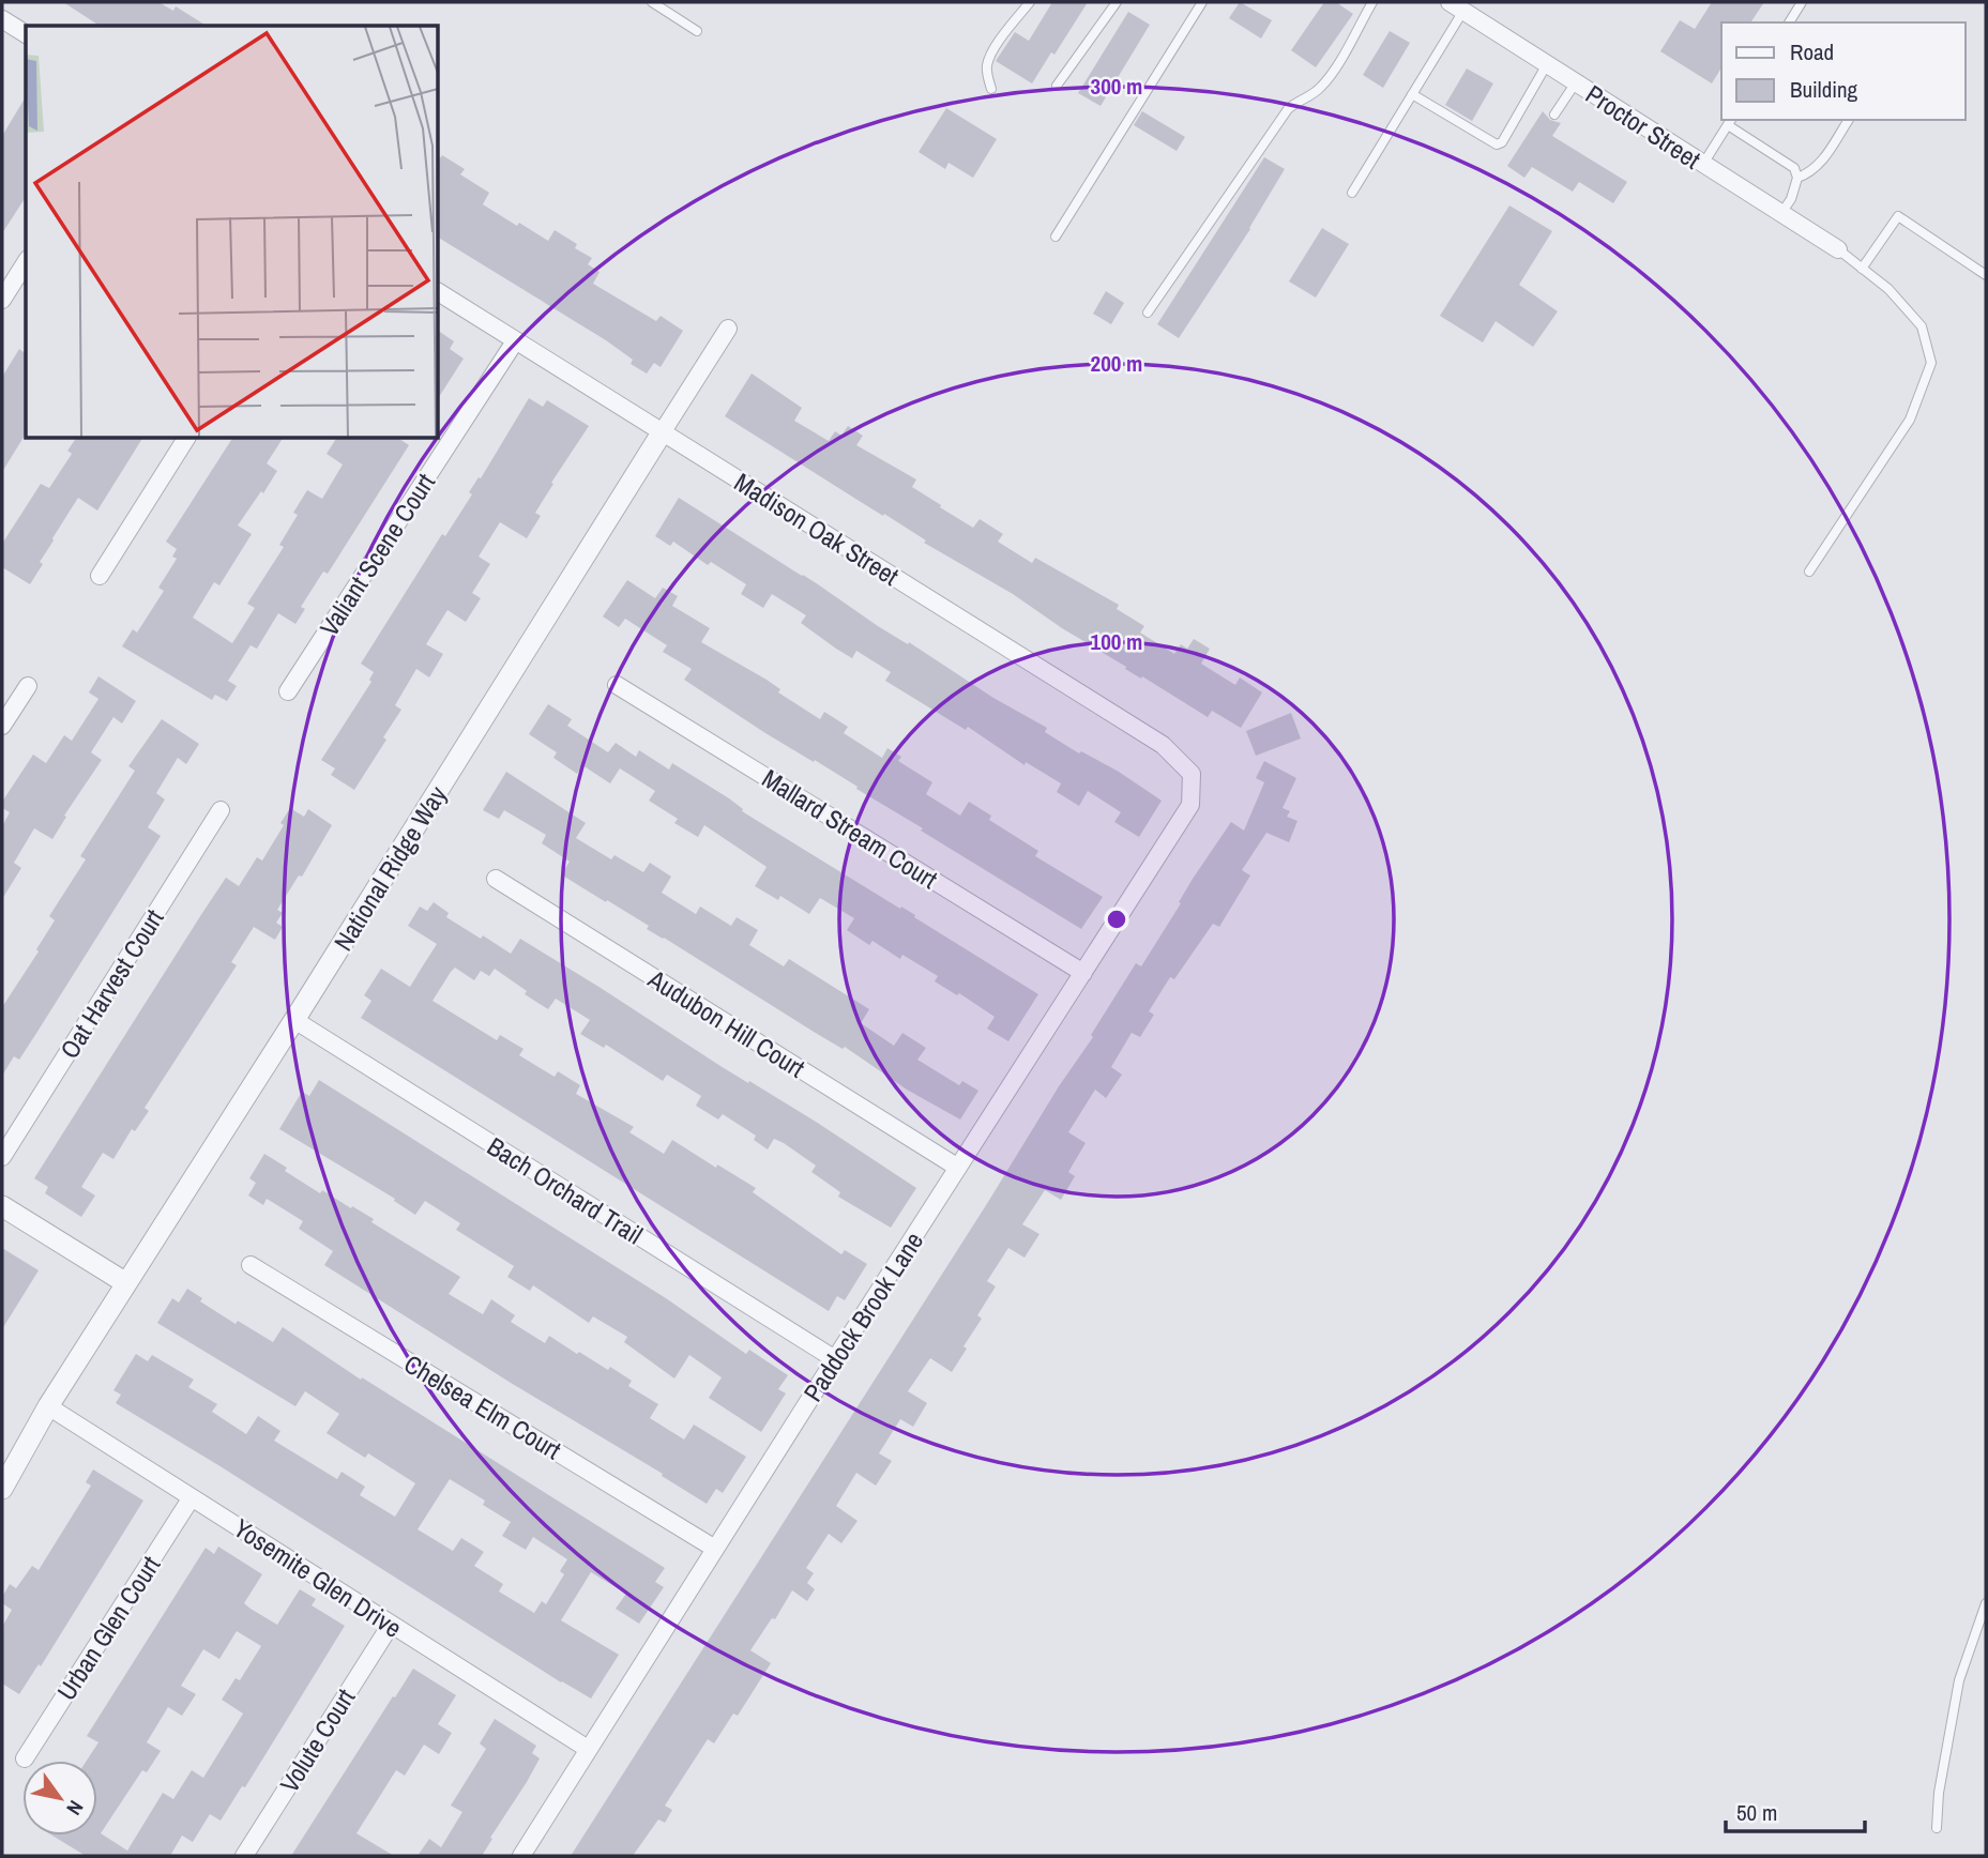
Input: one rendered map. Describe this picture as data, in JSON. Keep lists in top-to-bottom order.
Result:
{
  "streets": {
    "street": [
      "Proctor Street",
      "Madison Oak Street",
      "Valiant Scene Court",
      "Mallard Stream Court",
      "National Ridge Way",
      "Oat Harvest Court",
      "Audubon Hill Court",
      "Bach Orchard Trail",
      "Paddock Brook Lane",
      "Chelsea Elm Court",
      "Yosemite Glen Drive",
      "Urban Glen Court",
      "Volute Court"
    ]
  },
  "crossings": [
    ["Madison Oak Street", "Valiant Scene Court"],
    ["Madison Oak Street", "National Ridge Way"],
    ["Madison Oak Street", "Paddock Brook Lane"],
    ["Mallard Stream Court", "Paddock Brook Lane"],
    ["National Ridge Way", "Bach Orchard Trail"],
    ["National Ridge Way", "Yosemite Glen Drive"],
    ["Audubon Hill Court", "Paddock Brook Lane"],
    ["Bach Orchard Trail", "Paddock Brook Lane"],
    ["Paddock Brook Lane", "Chelsea Elm Court"],
    ["Paddock Brook Lane", "Yosemite Glen Drive"],
    ["Yosemite Glen Drive", "Urban Glen Court"],
    ["Yosemite Glen Drive", "Volute Court"]
  ],
  "legend": ["Road", "Building"],
  "scale_bar": "50 m",
  "north": "bottom right",
  "rings": ["300 m", "200 m", "100 m"]
}
